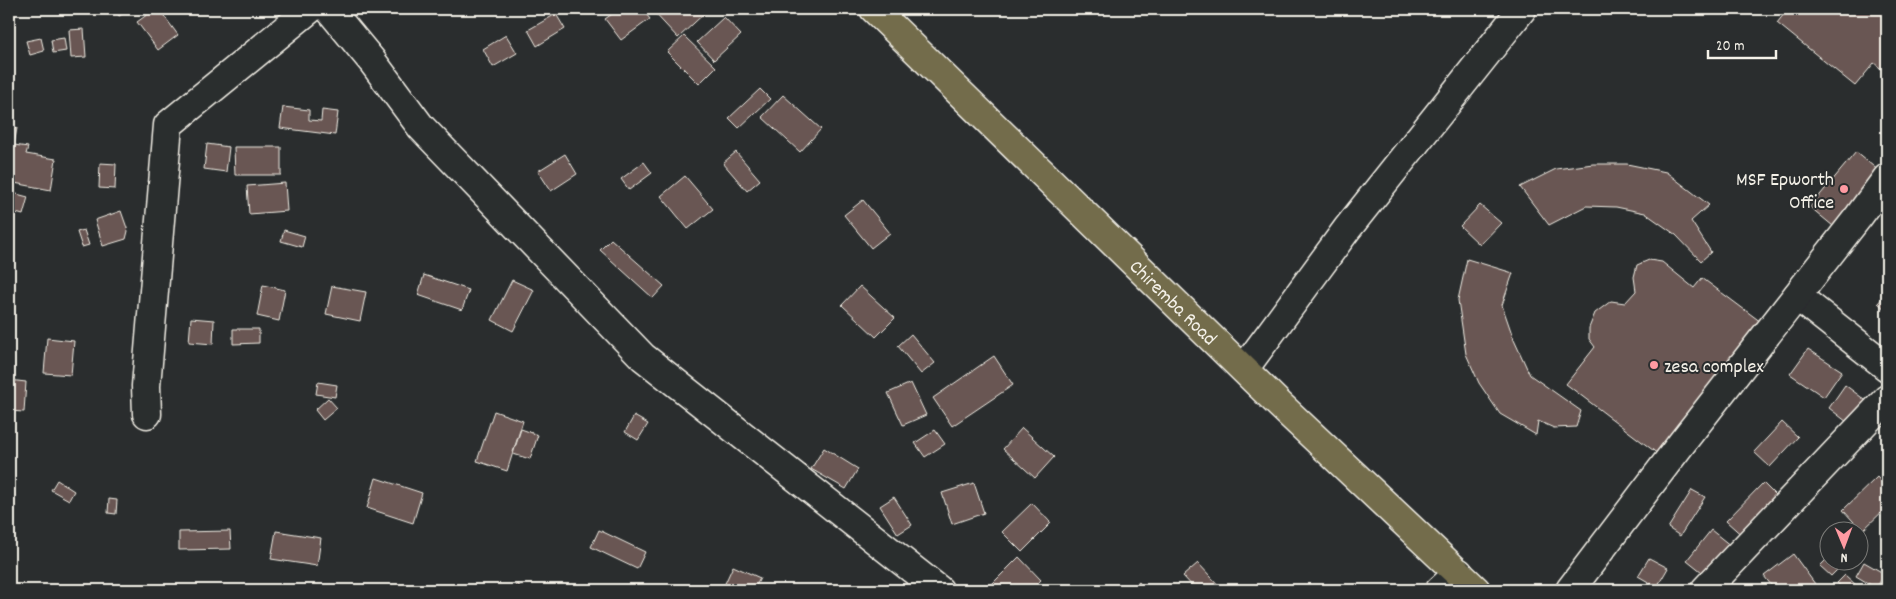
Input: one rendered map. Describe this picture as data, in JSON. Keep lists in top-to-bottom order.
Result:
{
  "streets": {
    "main road": ["Chiremba Road"]
  },
  "places": ["MSF Epworth Office", "zesa complex"],
  "scale_bar": "20 m",
  "north": "bottom"
}
